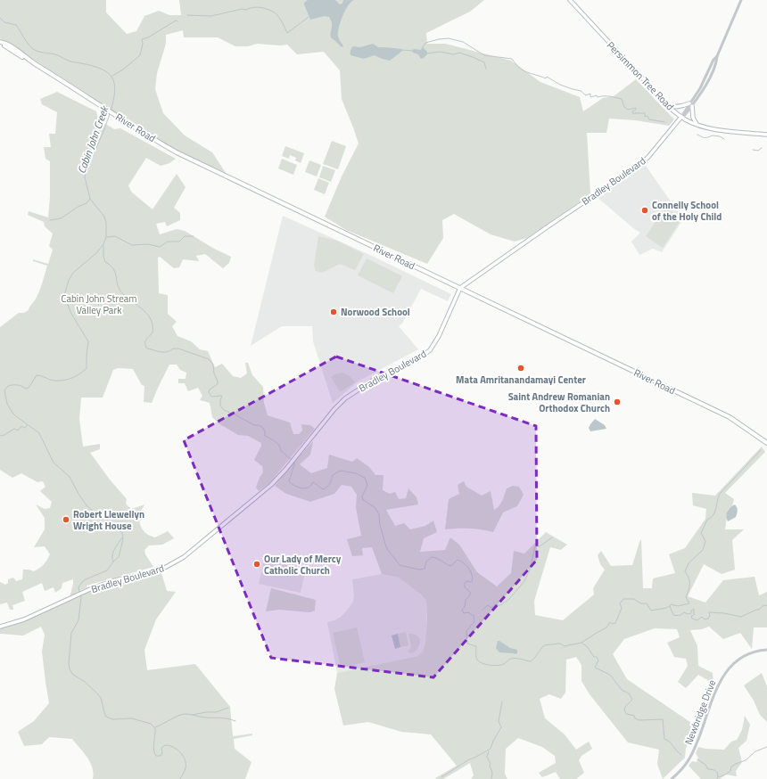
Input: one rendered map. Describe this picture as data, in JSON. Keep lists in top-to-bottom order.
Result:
{
  "streets": {
    "main road": ["Persimmon Tree Road", "River Road", "Bradley Boulevard"],
    "street": ["Newbridge Drive"]
  },
  "crossings": [
    ["Persimmon Tree Road", "Bradley Boulevard"],
    ["River Road", "Bradley Boulevard"]
  ],
  "water": ["Cabin John Creek"],
  "parks": ["Cabin John Stream Valley Park"],
  "places": [
    "Connelly School of the Holy Child",
    "Norwood School",
    "Mata Amritanandamayi Center",
    "Saint Andrew Romanian Orthodox Church",
    "Robert Llewellyn Wright House",
    "Our Lady of Mercy Catholic Church"
  ]
}
